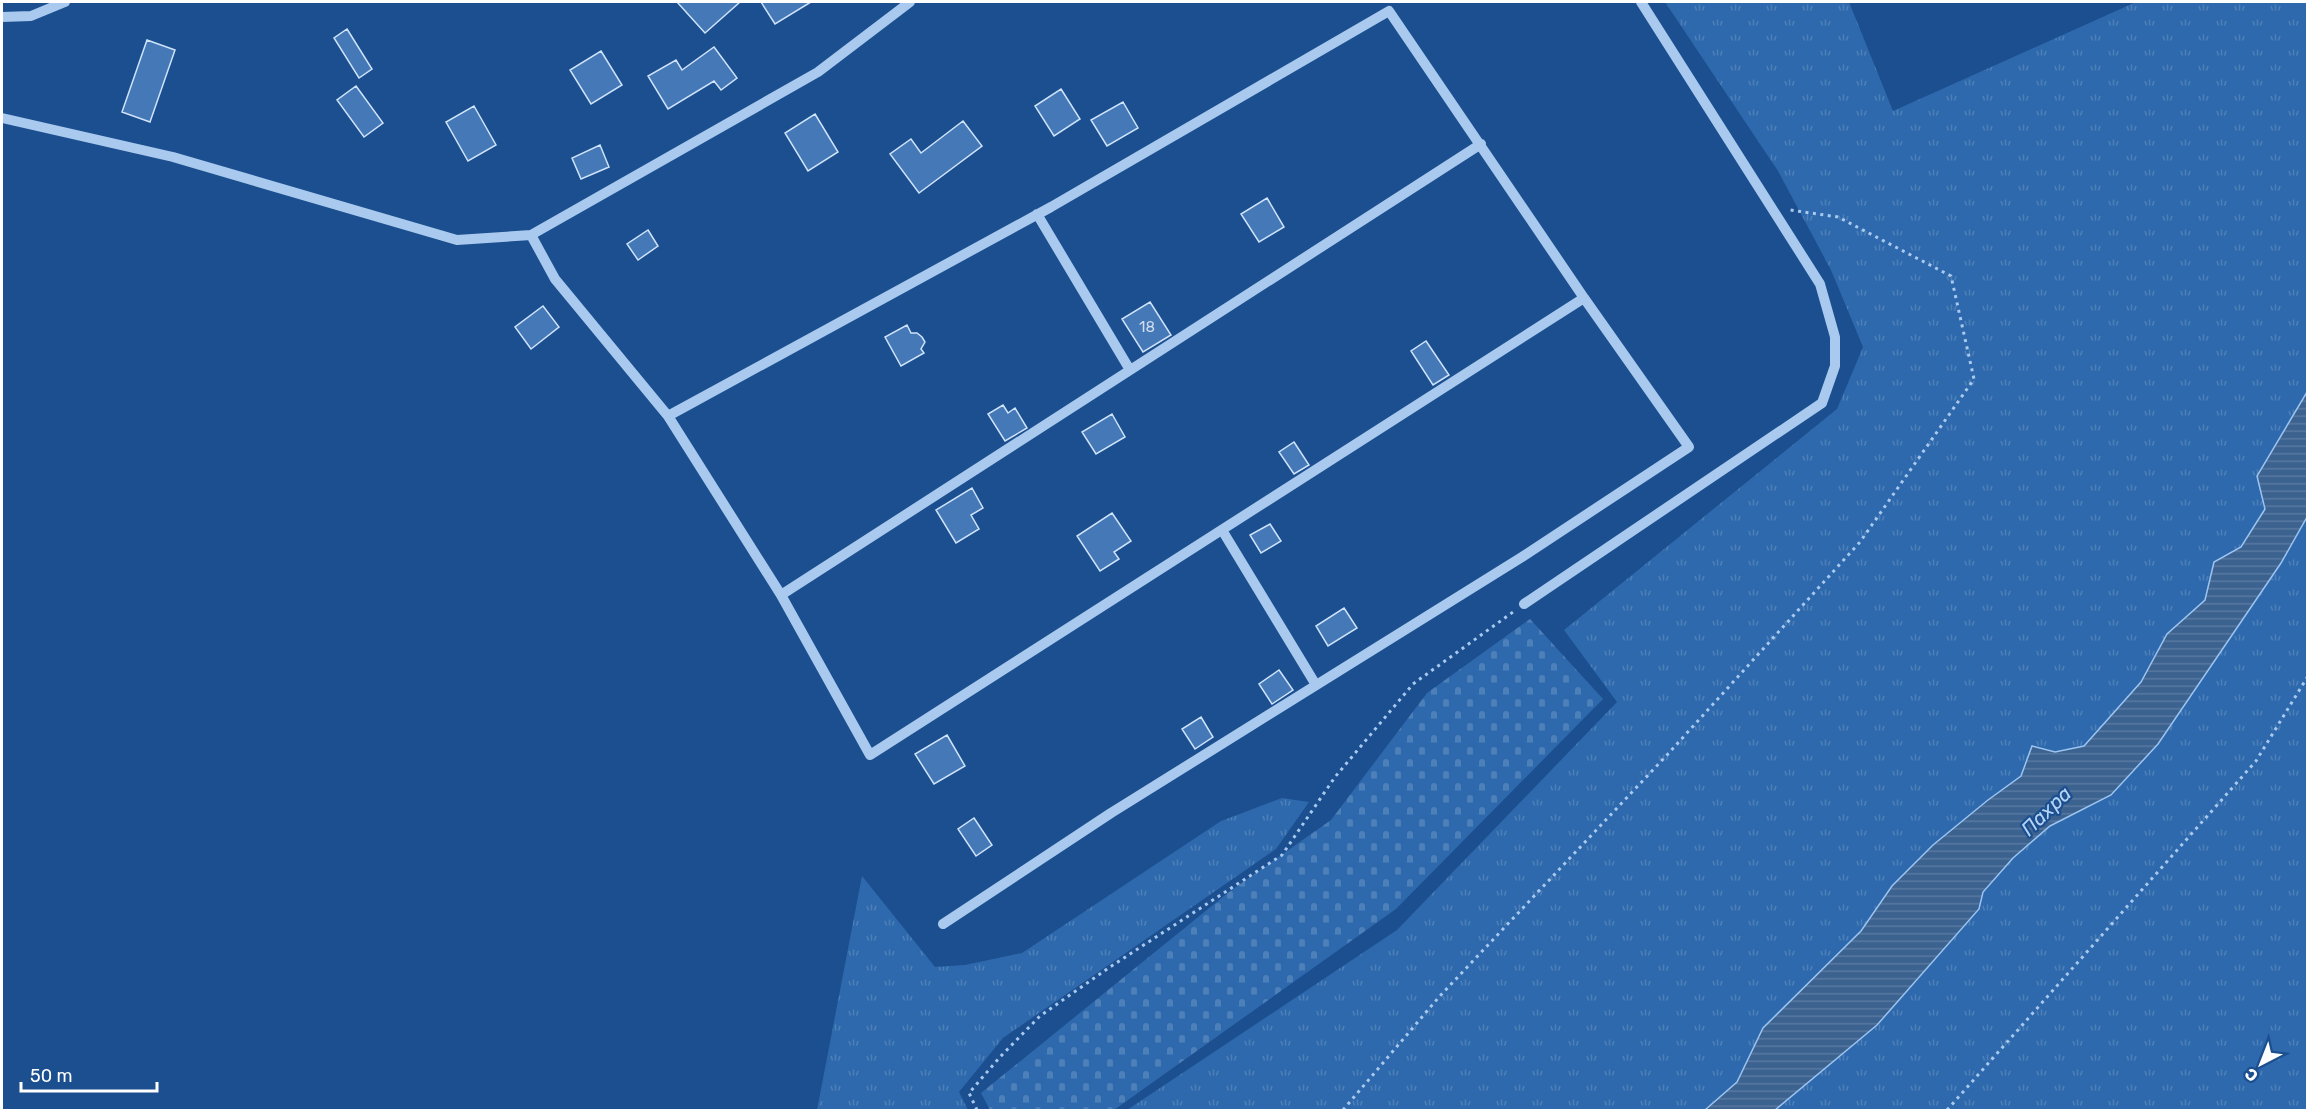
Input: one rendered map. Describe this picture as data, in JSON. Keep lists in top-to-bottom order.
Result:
{
  "water": ["Пахра"],
  "house_numbers": ["18"],
  "scale_bar": "50 m",
  "north": "bottom left"
}
